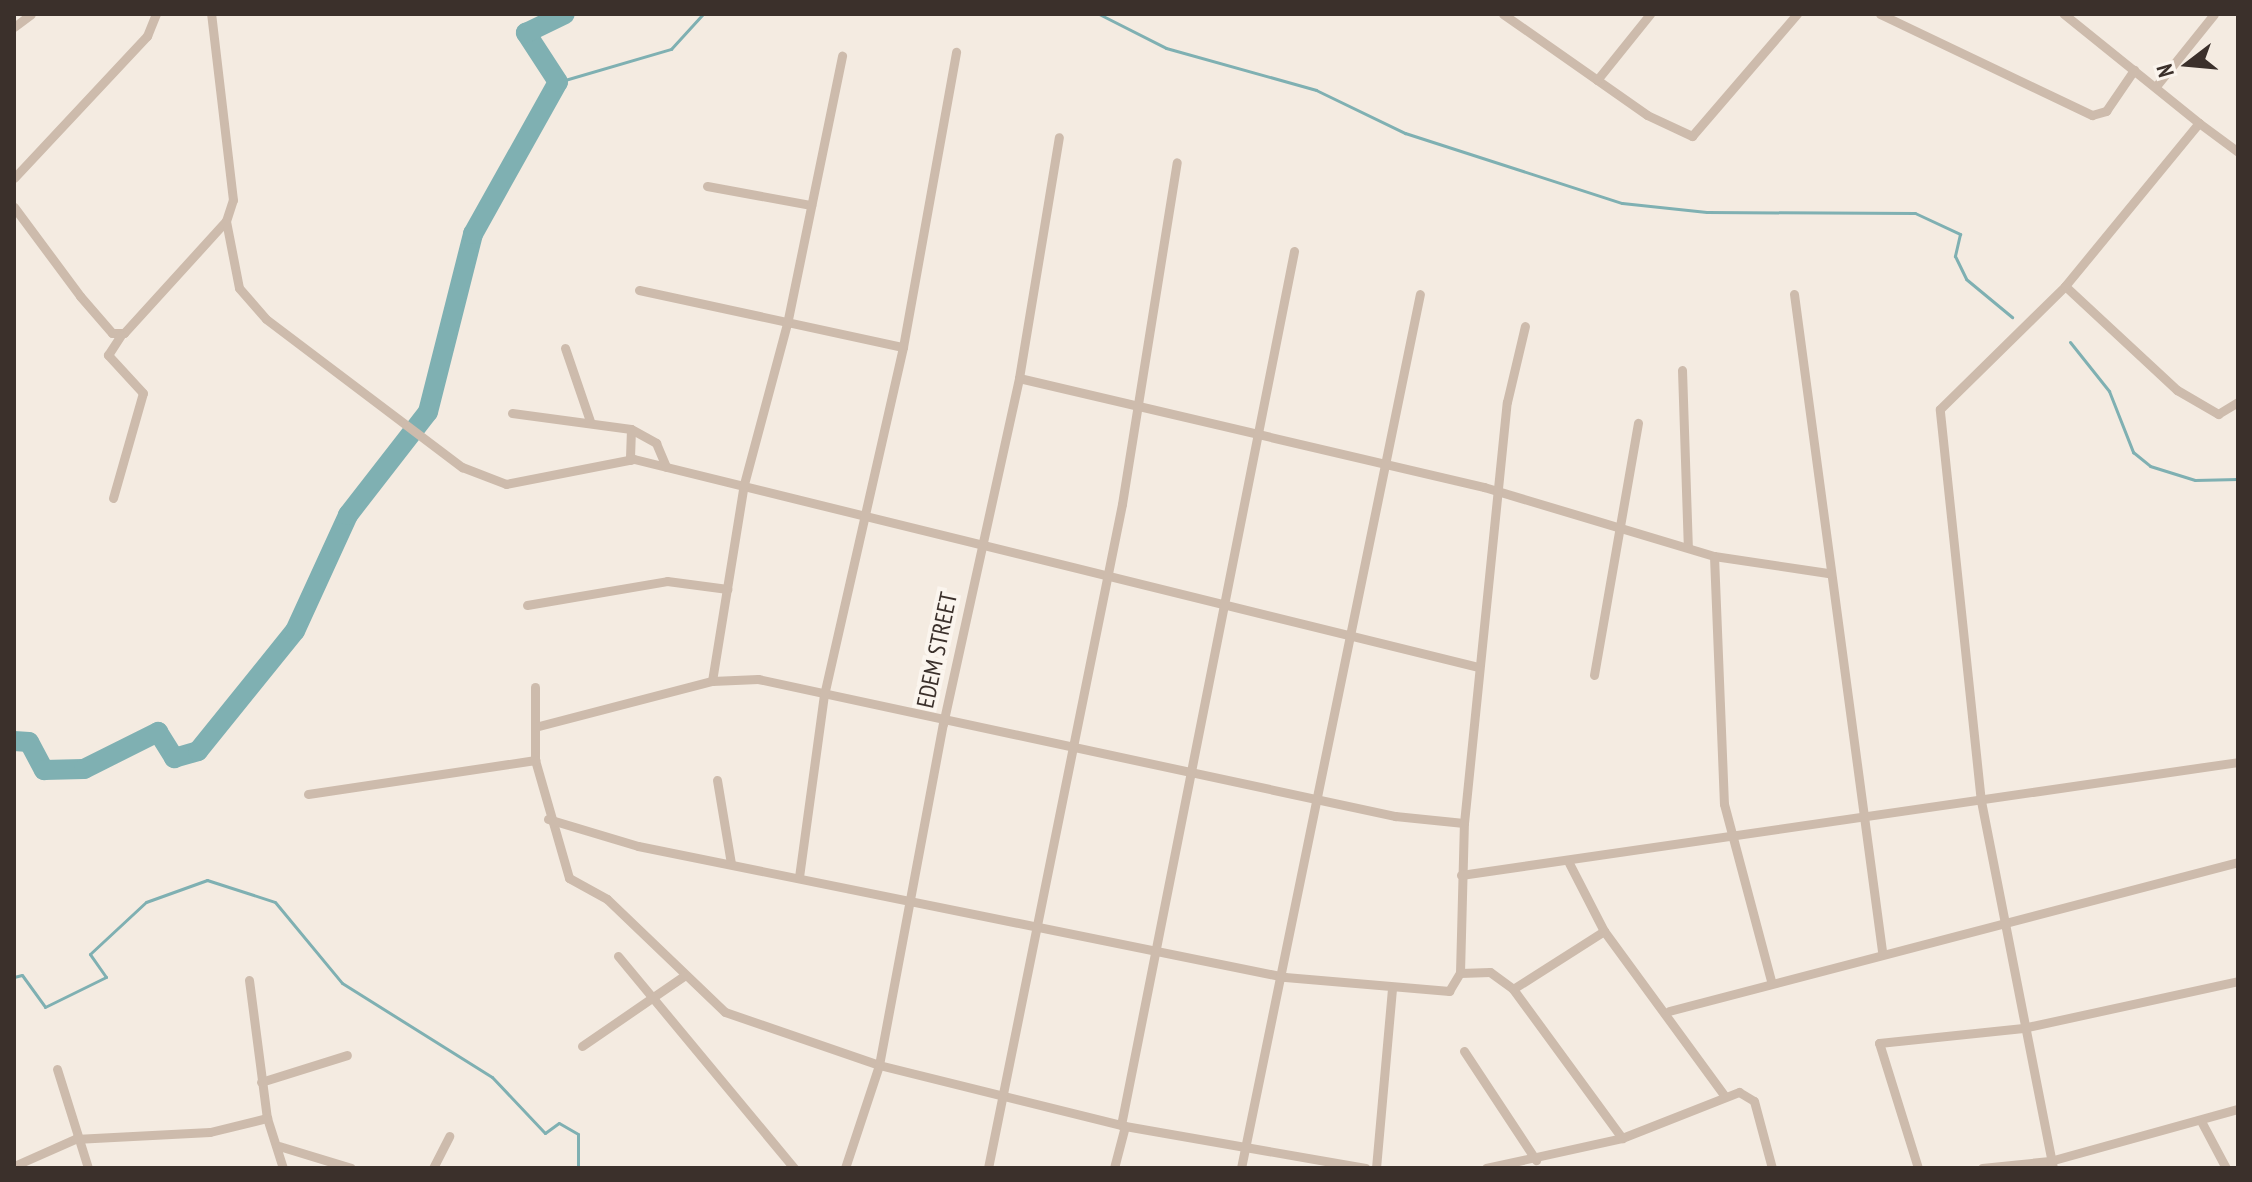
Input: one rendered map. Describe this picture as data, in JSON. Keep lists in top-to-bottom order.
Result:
{
  "streets": {
    "street": ["EDEM STREET"]
  },
  "north": "left"
}
